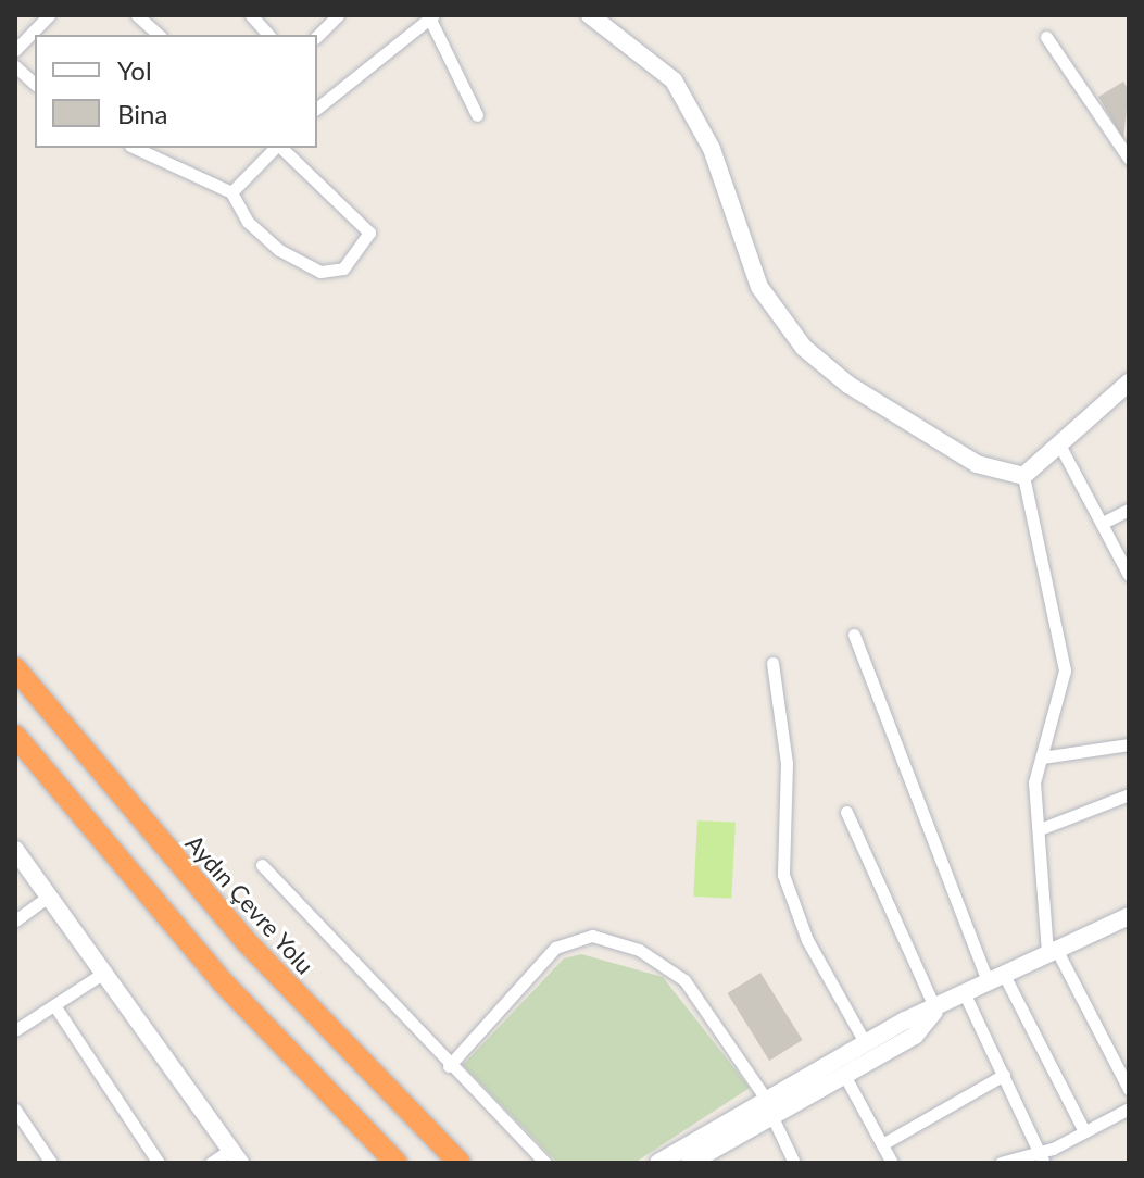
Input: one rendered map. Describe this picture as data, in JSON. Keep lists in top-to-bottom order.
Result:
{
  "streets": {
    "highway": ["Aydın Çevre Yolu"]
  },
  "legend": ["Yol", "Bina"]
}
